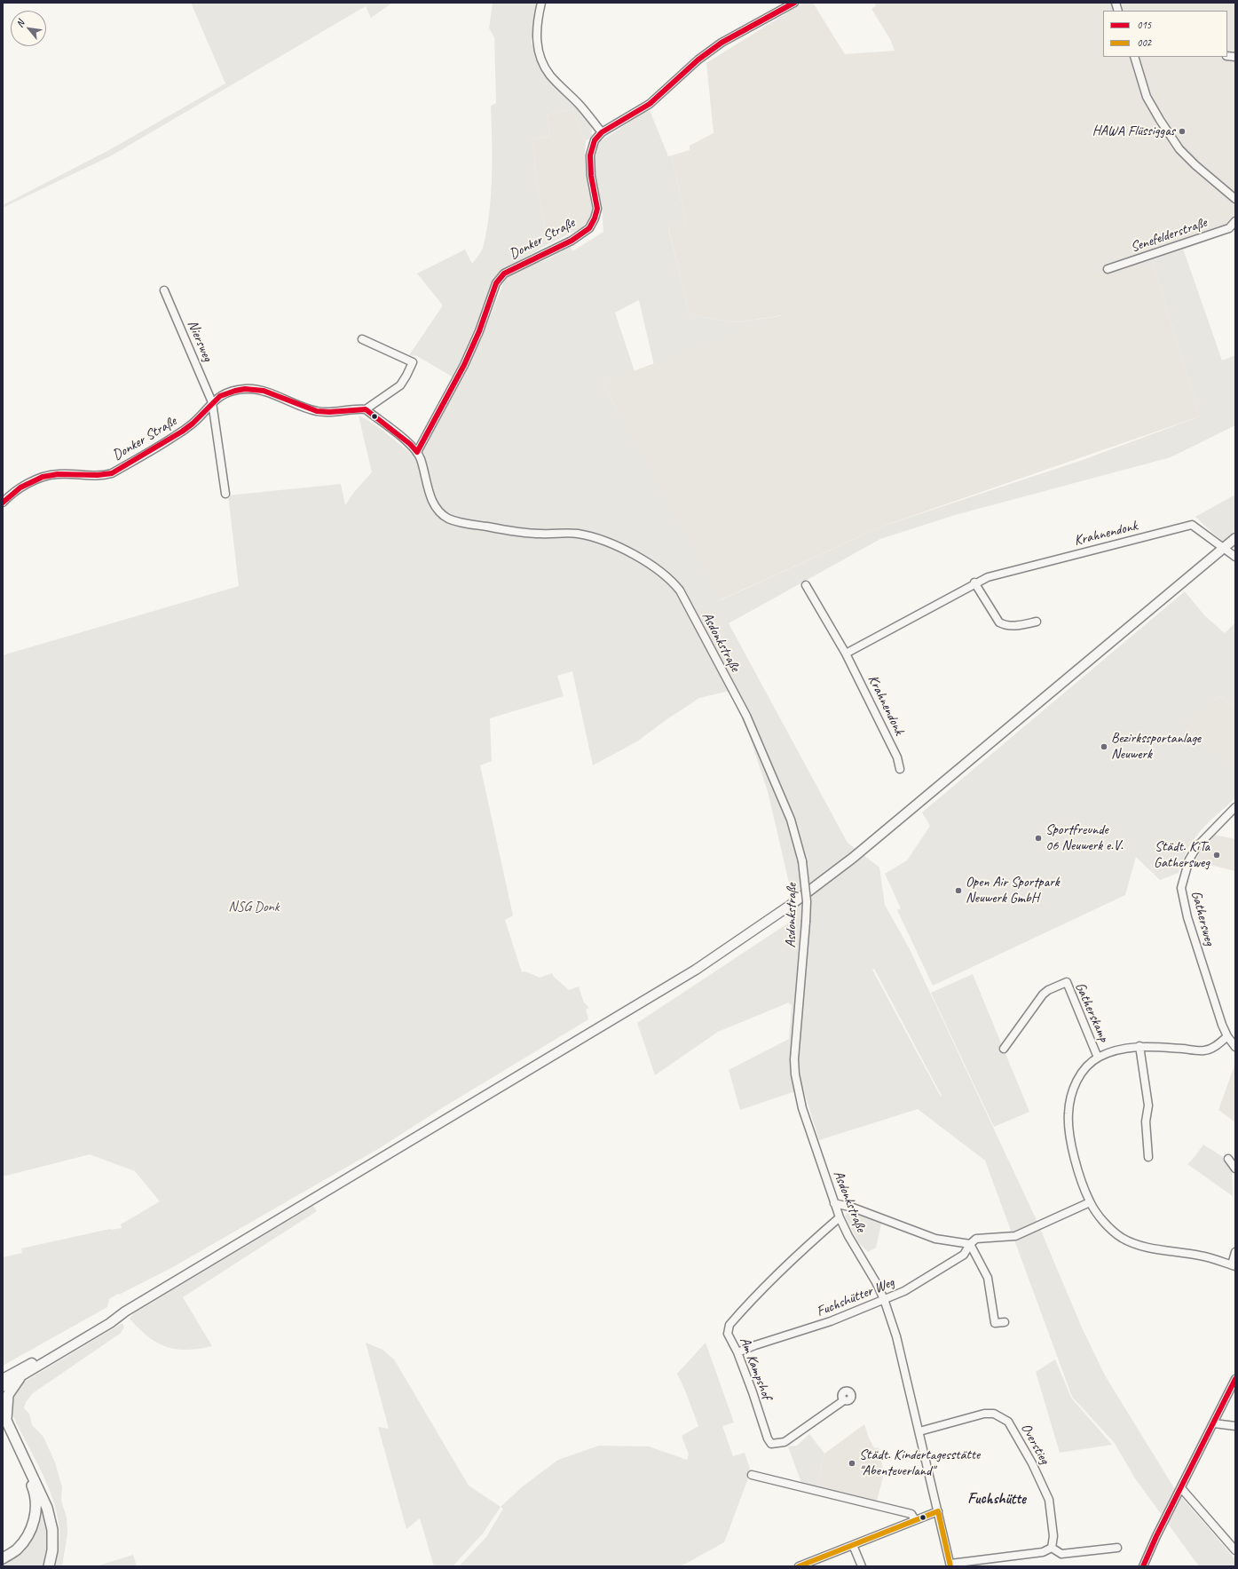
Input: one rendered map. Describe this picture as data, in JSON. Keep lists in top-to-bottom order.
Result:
{
  "streets": {
    "street": [
      "Senefelderstraße",
      "Donker Straße",
      "Niersweg",
      "Krahnendonk",
      "Asdonkstraße",
      "Gathersweg",
      "Gatherskamp",
      "Fuchshütter Weg",
      "Am Kampshof",
      "Overstieg"
    ]
  },
  "crossings": [
    ["Donker Straße", "Niersweg"],
    ["Donker Straße", "Asdonkstraße"],
    ["Asdonkstraße", "Fuchshütter Weg"],
    ["Asdonkstraße", "Am Kampshof"],
    ["Asdonkstraße", "Overstieg"],
    ["Gathersweg", "Gatherskamp"],
    ["Fuchshütter Weg", "Am Kampshof"]
  ],
  "districts": ["Fuchshütte"],
  "parks": ["NSG Donk"],
  "places": [
    "HAWA Flüssiggas",
    "Bezirkssportanlage Neuwerk",
    "Sportfreunde 06 Neuwerk e.V.",
    "Städt. KiTa Gathersweg",
    "Open Air Sportpark Neuwerk GmbH",
    "Städt. Kindertagesstätte \"Abenteuerland\""
  ],
  "lines": ["transit line 015", "transit line 002"],
  "legend": ["015", "002"],
  "north": "top left"
}
